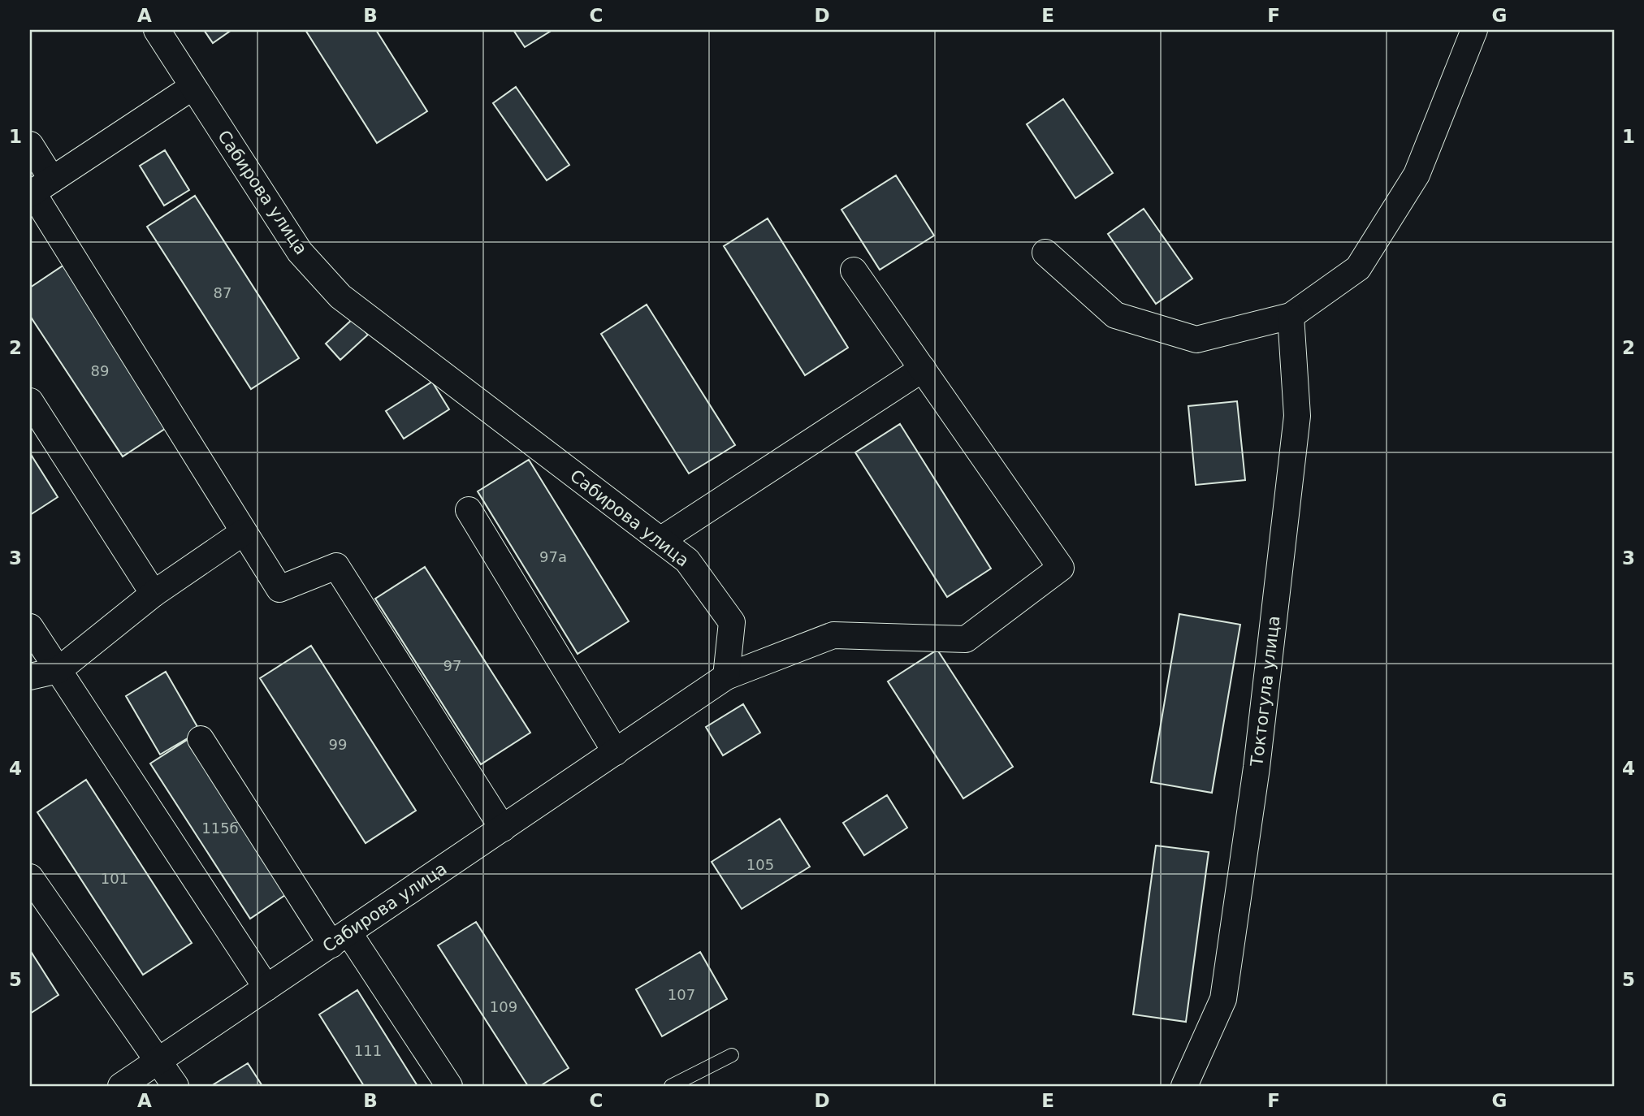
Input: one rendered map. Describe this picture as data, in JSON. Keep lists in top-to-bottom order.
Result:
{
  "streets": {
    "street": ["Сабирова улица", "Токтогула улица"]
  },
  "house_numbers": [
    "87",
    "89",
    "97а",
    "97",
    "99",
    "115б",
    "105",
    "101",
    "107",
    "109",
    "111"
  ],
  "grid": {
    "columns": [
      "A",
      "B",
      "C",
      "D",
      "E",
      "F",
      "G"
    ],
    "rows": [
      "1",
      "2",
      "3",
      "4",
      "5"
    ]
  }
}
